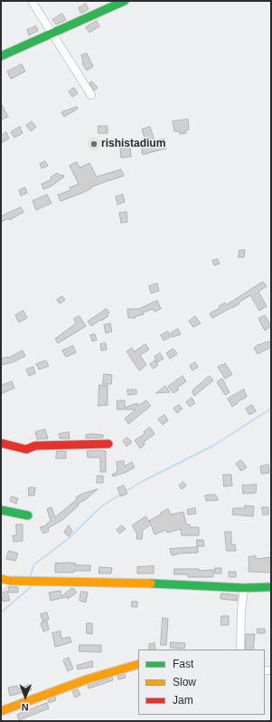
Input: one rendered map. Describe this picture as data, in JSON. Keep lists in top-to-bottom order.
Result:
{
  "places": ["rishistadium"],
  "legend": ["Fast", "Slow", "Jam"],
  "north": "bottom"
}
